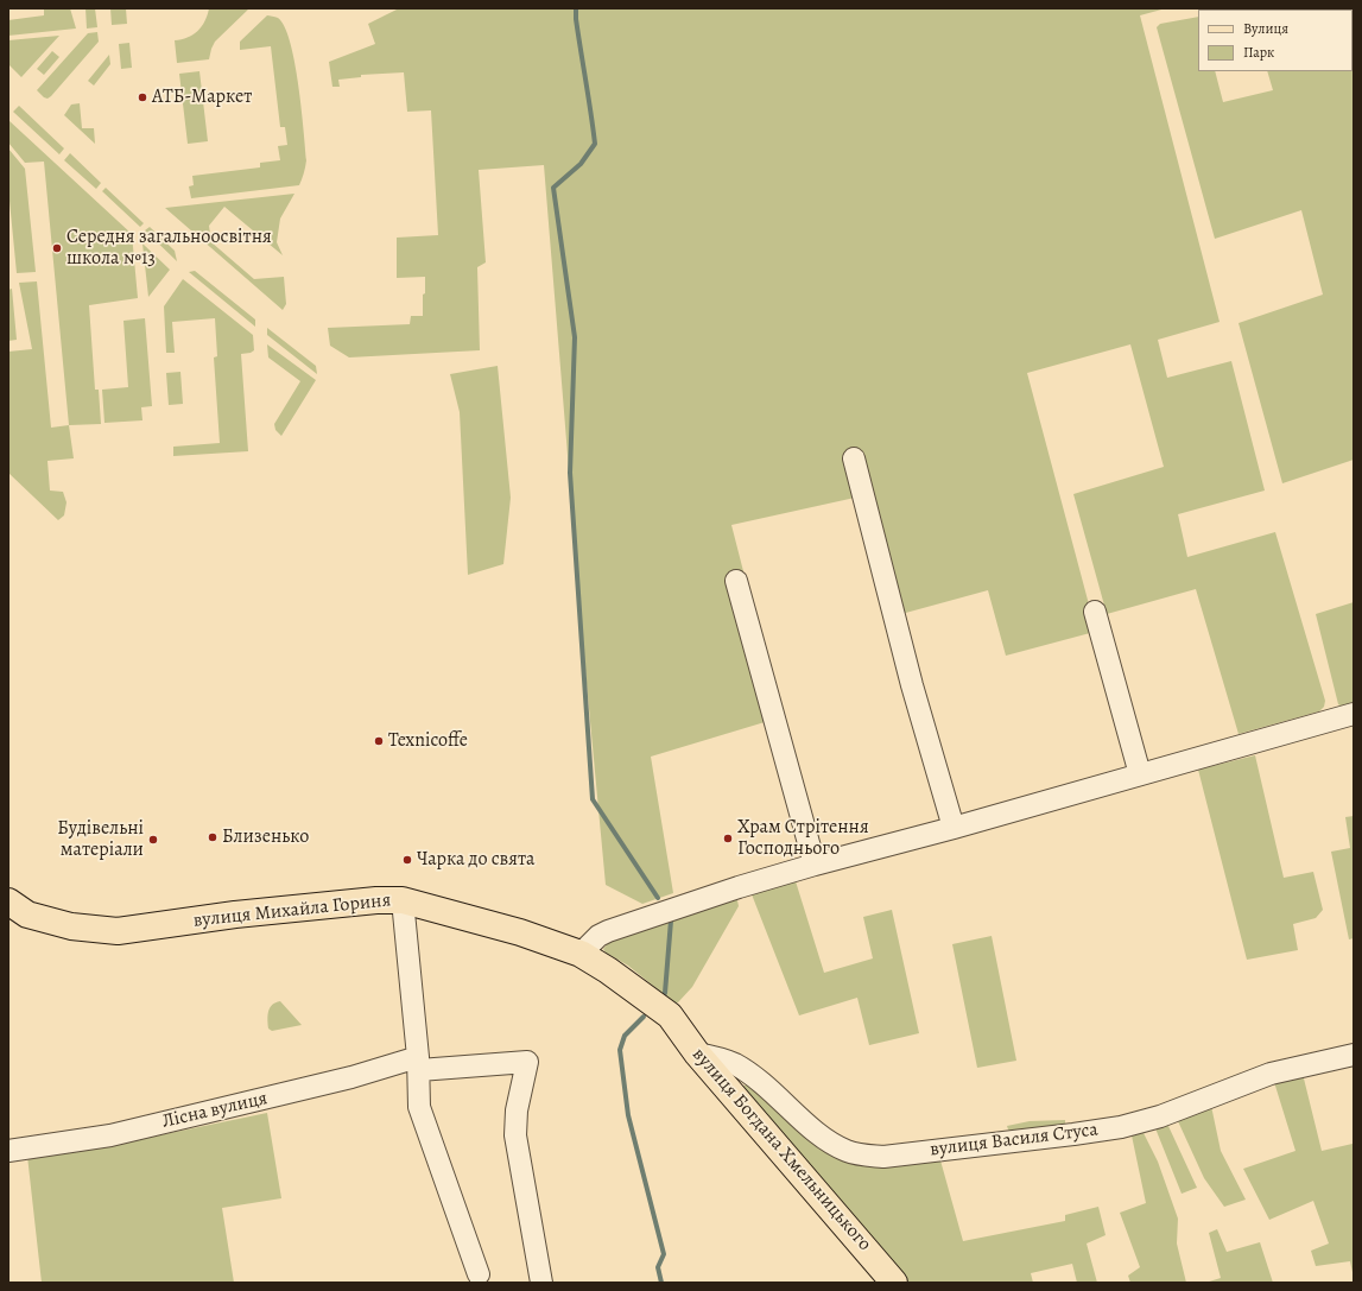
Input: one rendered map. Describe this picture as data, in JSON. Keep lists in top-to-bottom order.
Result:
{
  "streets": {
    "main road": ["вулиця Михайла Гориня", "вулиця Богдана Хмельницького"],
    "street": ["Лісна вулиця", "вулиця Василя Стуса"]
  },
  "crossings": [
    ["вулиця Михайла Гориня", "вулиця Богдана Хмельницького"],
    ["вулиця Василя Стуса", "вулиця Богдана Хмельницького"]
  ],
  "places": [
    "АТБ-Маркет",
    "Середня загальноосвітня школа №13",
    "Texnicoffe",
    "Близенько",
    "Храм Стрітення Господнього",
    "Будівельні матеріали",
    "Чарка до свята"
  ],
  "legend": ["Вулиця", "Парк"]
}
